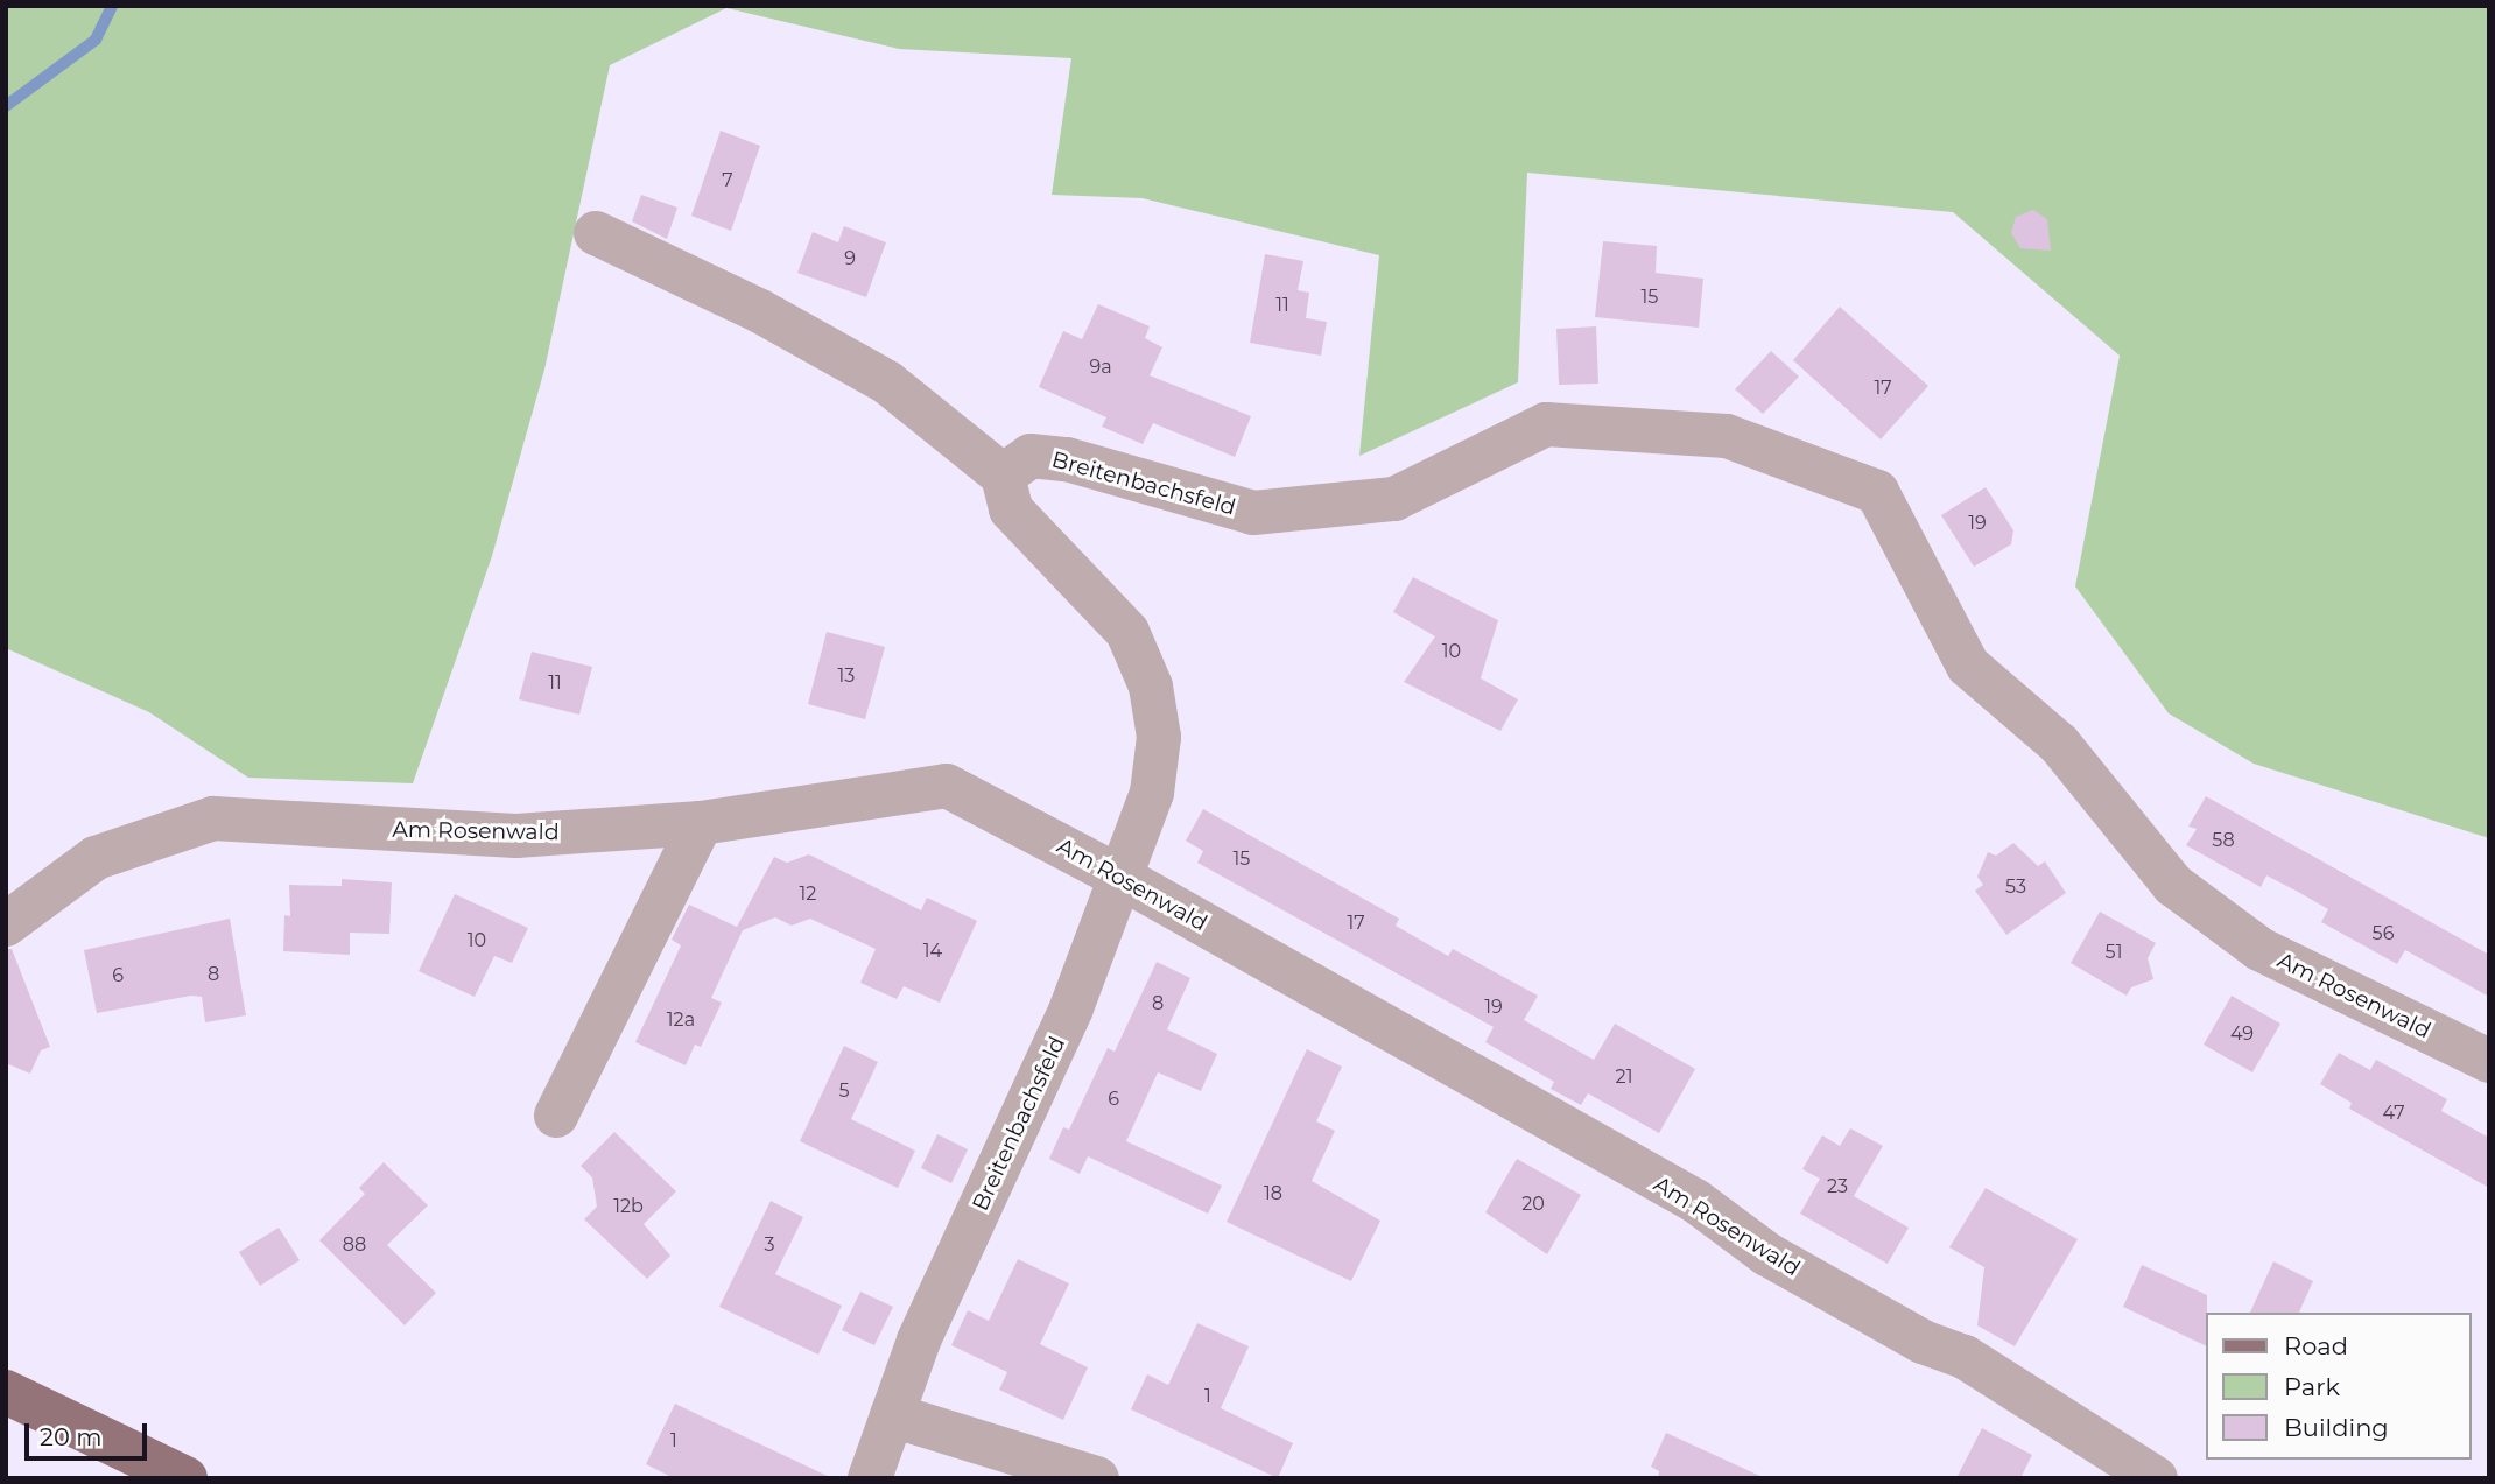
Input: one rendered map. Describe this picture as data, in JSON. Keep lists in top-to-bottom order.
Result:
{
  "streets": {
    "street": ["Breitenbachsfeld", "Am Rosenwald"]
  },
  "crossings": [
    ["Breitenbachsfeld", "Am Rosenwald"]
  ],
  "house_numbers": [
    "7",
    "9",
    "15",
    "11",
    "9a",
    "17",
    "19",
    "10",
    "13",
    "11",
    "58",
    "15",
    "53",
    "12",
    "17",
    "56",
    "10",
    "14",
    "51",
    "8",
    "6",
    "8",
    "19",
    "12a",
    "49",
    "21",
    "5",
    "6",
    "47",
    "23",
    "18",
    "20",
    "12b",
    "88",
    "3",
    "1",
    "1"
  ],
  "legend": ["Road", "Park", "Building"],
  "scale_bar": "20 m"
}
